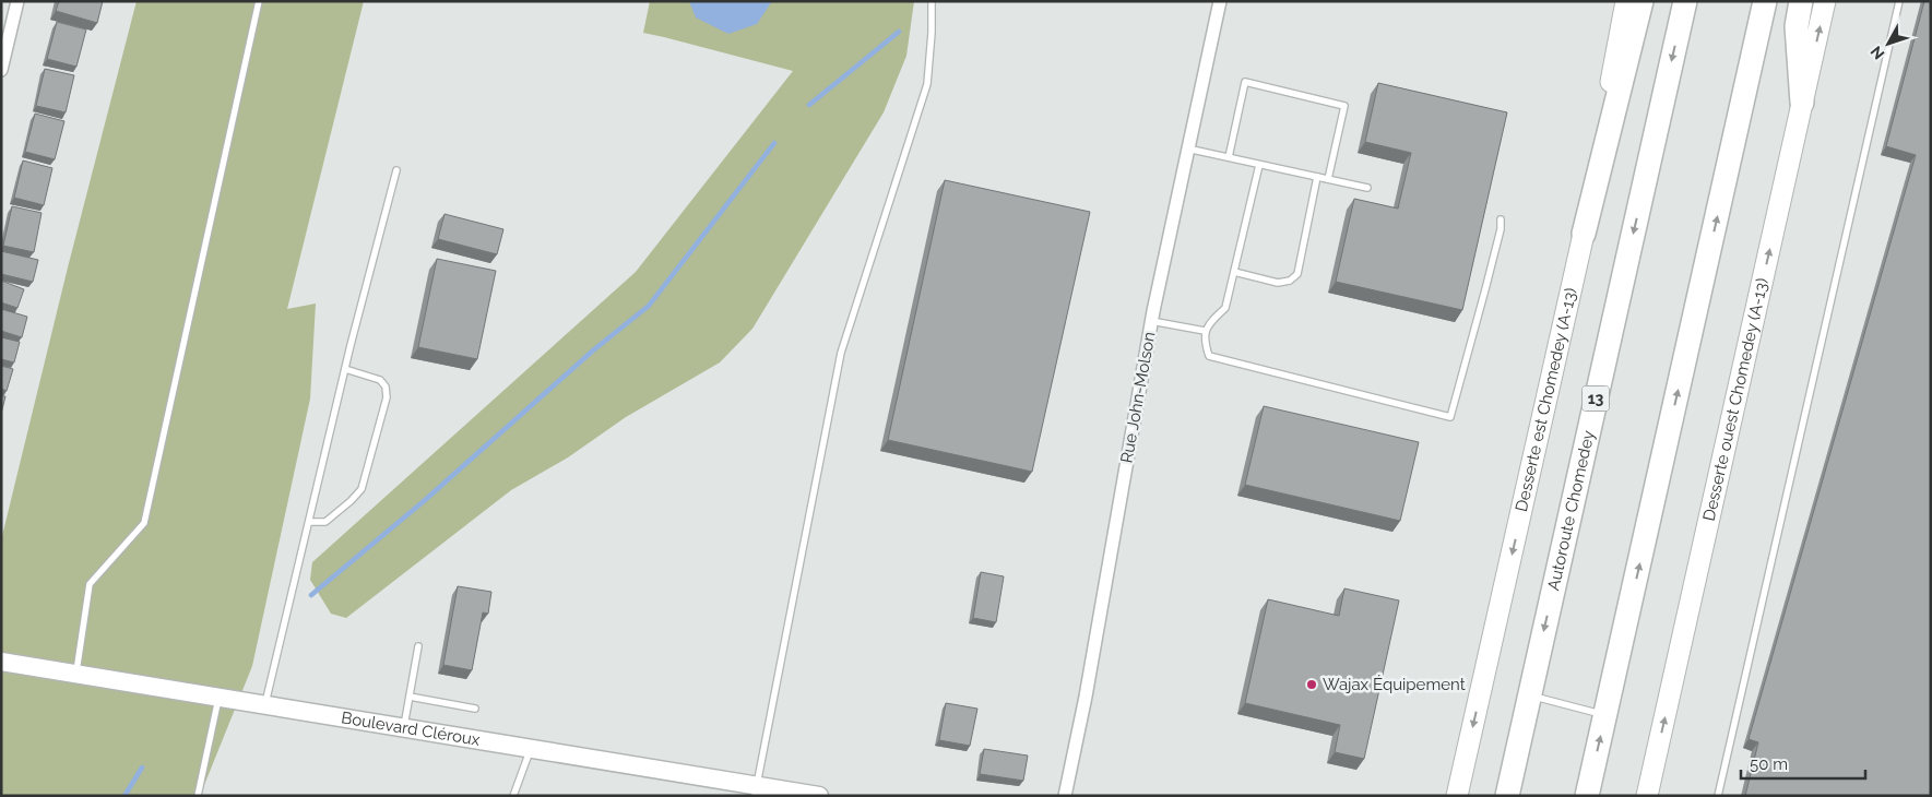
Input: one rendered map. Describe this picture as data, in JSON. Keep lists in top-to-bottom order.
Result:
{
  "streets": {
    "highway": ["13", "Autoroute Chomedey"],
    "main road": ["Desserte ouest Chomedey (A-13)", "Desserte est Chomedey (A-13)"],
    "street": ["Rue John-Molson", "Boulevard Cléroux"]
  },
  "one_way": ["Desserte ouest Chomedey (A-13)", "Desserte est Chomedey (A-13)"],
  "places": ["Wajax Équipement"],
  "scale_bar": "50 m",
  "north": "bottom left"
}
